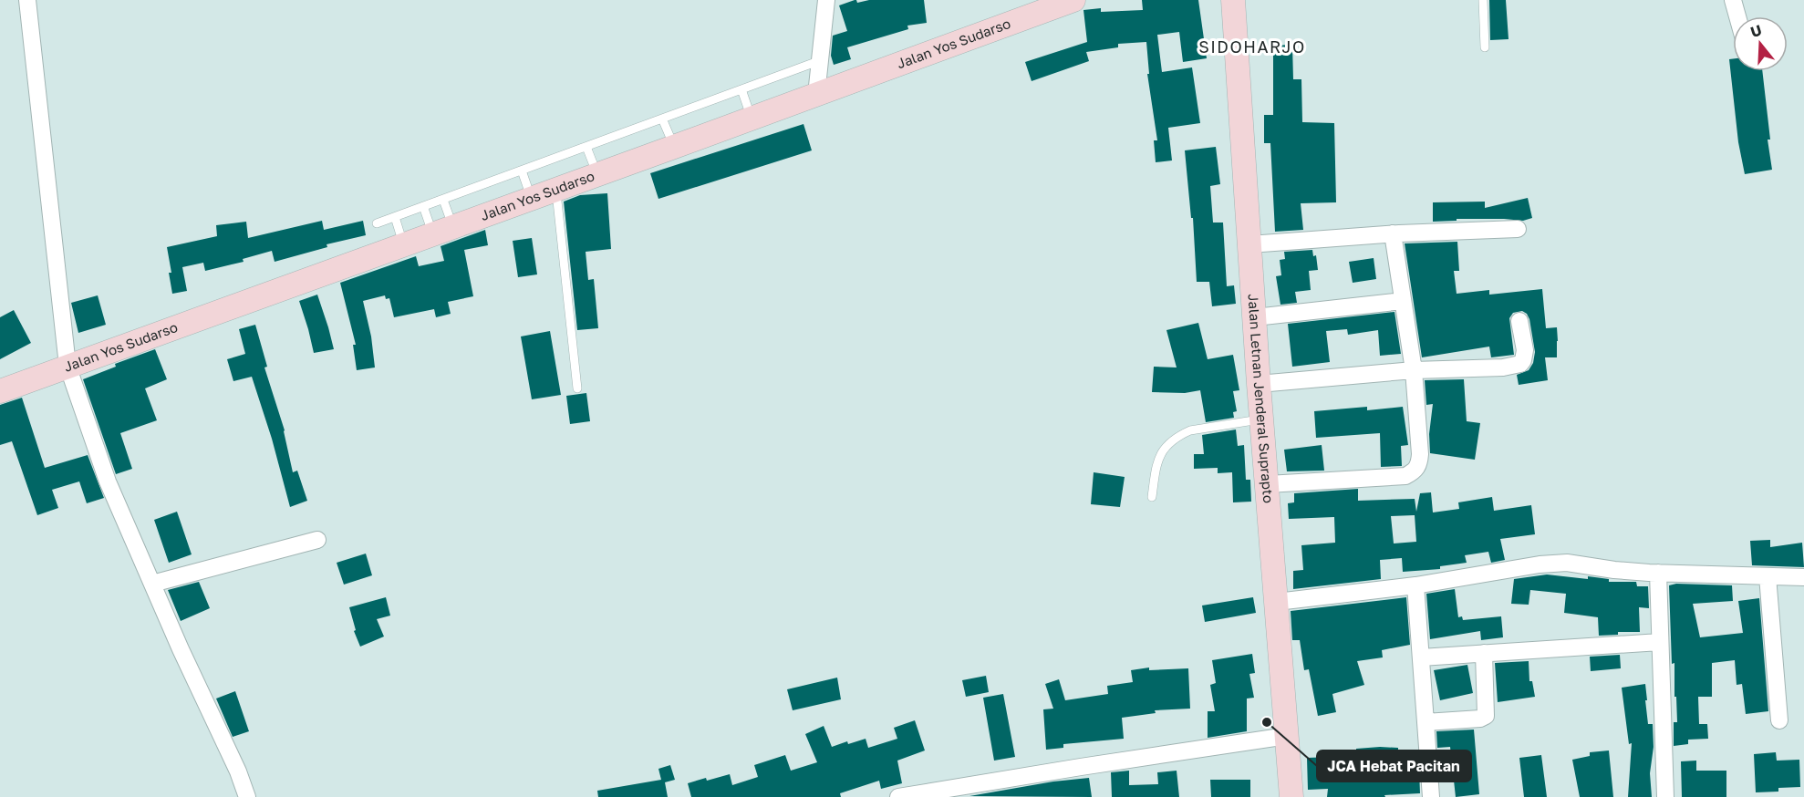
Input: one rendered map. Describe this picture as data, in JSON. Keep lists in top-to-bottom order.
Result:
{
  "streets": {
    "main road": ["Jalan Yos Sudarso", "Jalan Letnan Jenderal Suprapto"]
  },
  "districts": ["SIDOHARJO"],
  "places": ["JCA Hebat Pacitan"],
  "north": "top"
}
